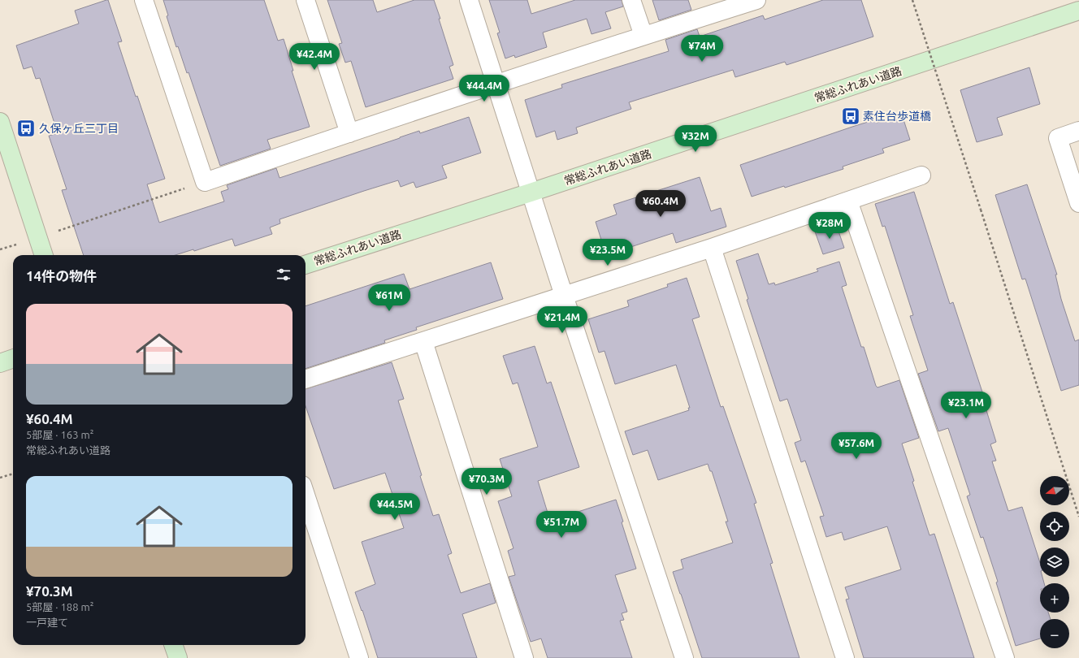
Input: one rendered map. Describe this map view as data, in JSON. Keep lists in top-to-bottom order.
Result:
{
  "streets": {
    "street": ["常総ふれあい道路"]
  },
  "places": {
    "bus stop": ["素住台歩道橋", "久保ヶ丘三丁目"]
  },
  "north": "left",
  "page": {
    "price": [
      "¥74M",
      "¥42.4M",
      "¥44.4M",
      "¥32M",
      "¥60.4M",
      "¥28M",
      "¥23.5M",
      "¥61M",
      "¥21.4M",
      "¥23.1M",
      "¥57.6M",
      "¥70.3M",
      "¥44.5M",
      "¥51.7M"
    ],
    "heading": "14件の物件",
    "list": [
      {
        "name": "¥60.4M",
        "note": "5部屋 · 163 m² · 常総ふれあい道路"
      },
      {
        "name": "¥70.3M",
        "note": "5部屋 · 188 m² · 一戸建て"
      }
    ],
    "map_buttons": ["+", "−"]
  }
}
